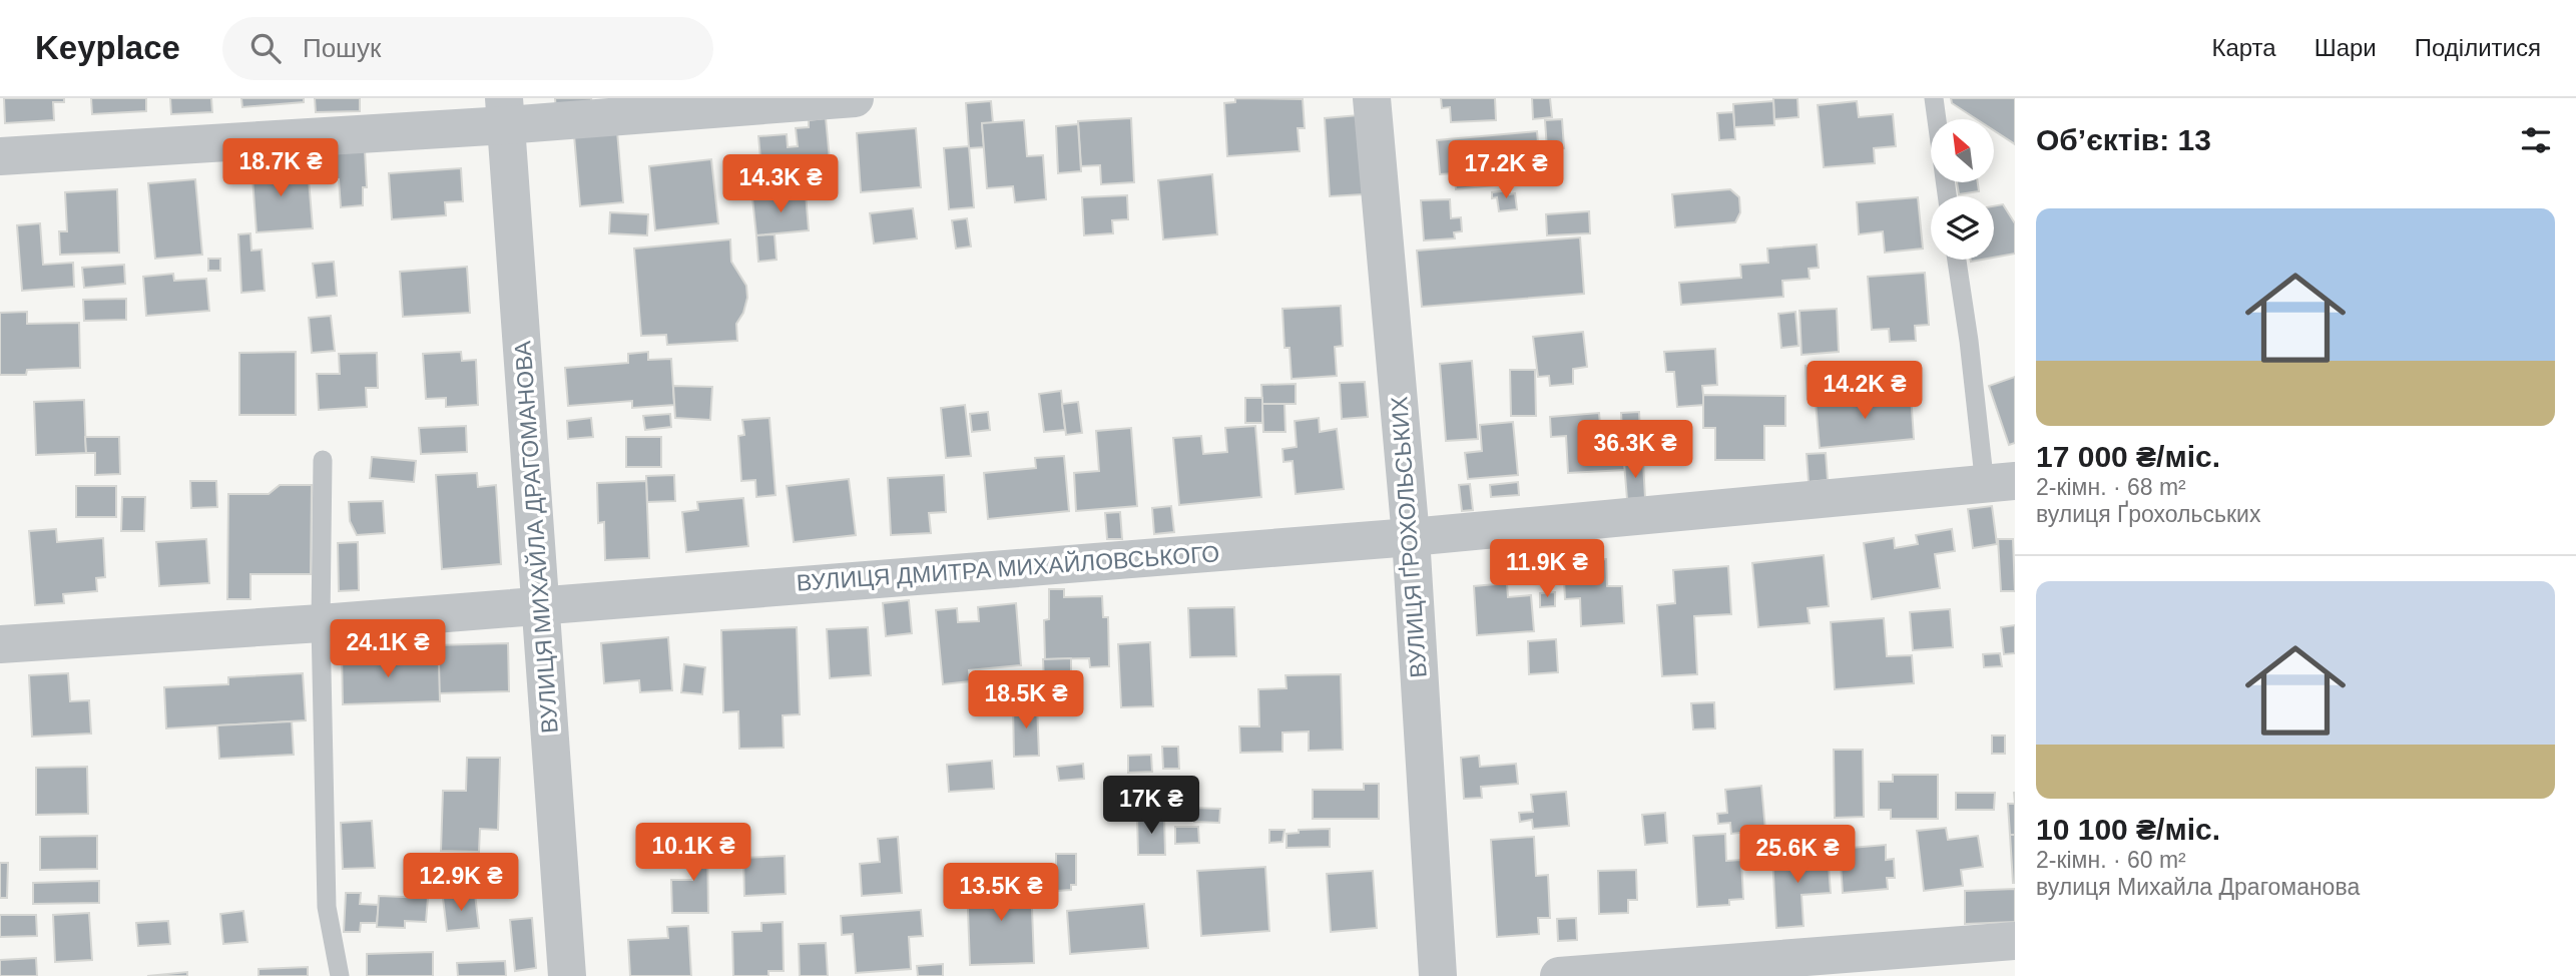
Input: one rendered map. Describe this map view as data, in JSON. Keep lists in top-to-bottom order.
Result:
{
  "streets": {
    "street": ["ВУЛИЦЯ МИХАЙЛА ДРАГОМАНОВА", "ВУЛИЦЯ ҐРОХОЛЬСЬКИХ", "ВУЛИЦЯ ДМИТРА МИХАЙЛОВСЬКОГО"]
  },
  "crossings": [
    ["ВУЛИЦЯ МИХАЙЛА ДРАГОМАНОВА", "ВУЛИЦЯ ДМИТРА МИХАЙЛОВСЬКОГО"],
    ["ВУЛИЦЯ ҐРОХОЛЬСЬКИХ", "ВУЛИЦЯ ДМИТРА МИХАЙЛОВСЬКОГО"]
  ],
  "north": "top left",
  "page": {
    "header": "Keyplace",
    "search": "Пошук",
    "nav": ["Карта", "Шари", "Поділитися"],
    "heading": "Об’єктів: 13",
    "price": [
      "18.7K ₴",
      "17.2K ₴",
      "14.3K ₴",
      "14.2K ₴",
      "36.3K ₴",
      "11.9K ₴",
      "24.1K ₴",
      "18.5K ₴",
      "17K ₴",
      "10.1K ₴",
      "25.6K ₴",
      "12.9K ₴",
      "13.5K ₴"
    ],
    "list": [
      {
        "name": "17 000 ₴/міс.",
        "note": "2-кімн. · 68 m² · вулиця Ґрохольських"
      },
      {
        "name": "10 100 ₴/міс.",
        "note": "2-кімн. · 60 m² · вулиця Михайла Драгоманова"
      }
    ]
  }
}
